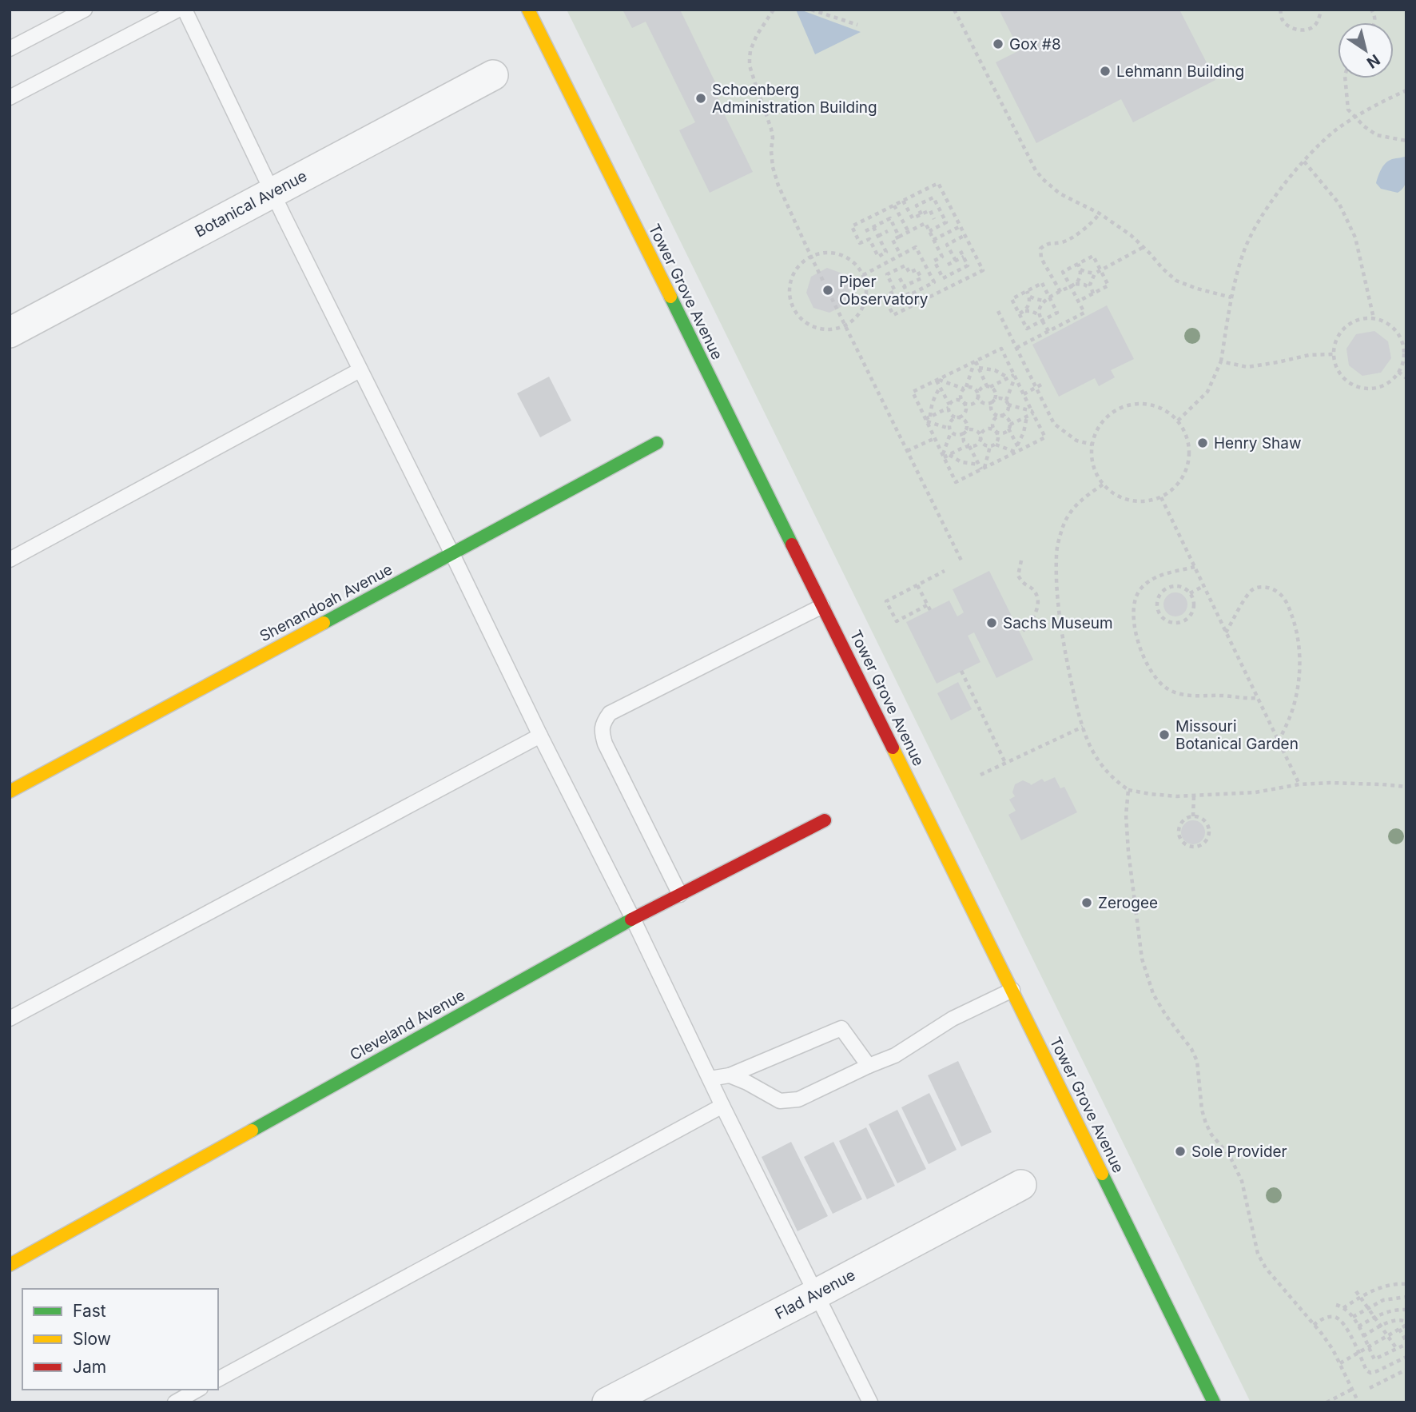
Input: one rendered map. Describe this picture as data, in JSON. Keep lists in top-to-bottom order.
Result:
{
  "streets": {
    "street": [
      "Botanical Avenue",
      "Tower Grove Avenue",
      "Shenandoah Avenue",
      "Cleveland Avenue",
      "Flad Avenue"
    ]
  },
  "places": [
    "Gox #8",
    "Lehmann Building",
    "Schoenberg Administration Building",
    "Piper Observatory",
    "Henry Shaw",
    "Sachs Museum",
    "Missouri Botanical Garden",
    "Zerogee",
    "Sole Provider"
  ],
  "legend": ["Fast", "Slow", "Jam"],
  "north": "bottom right"
}
